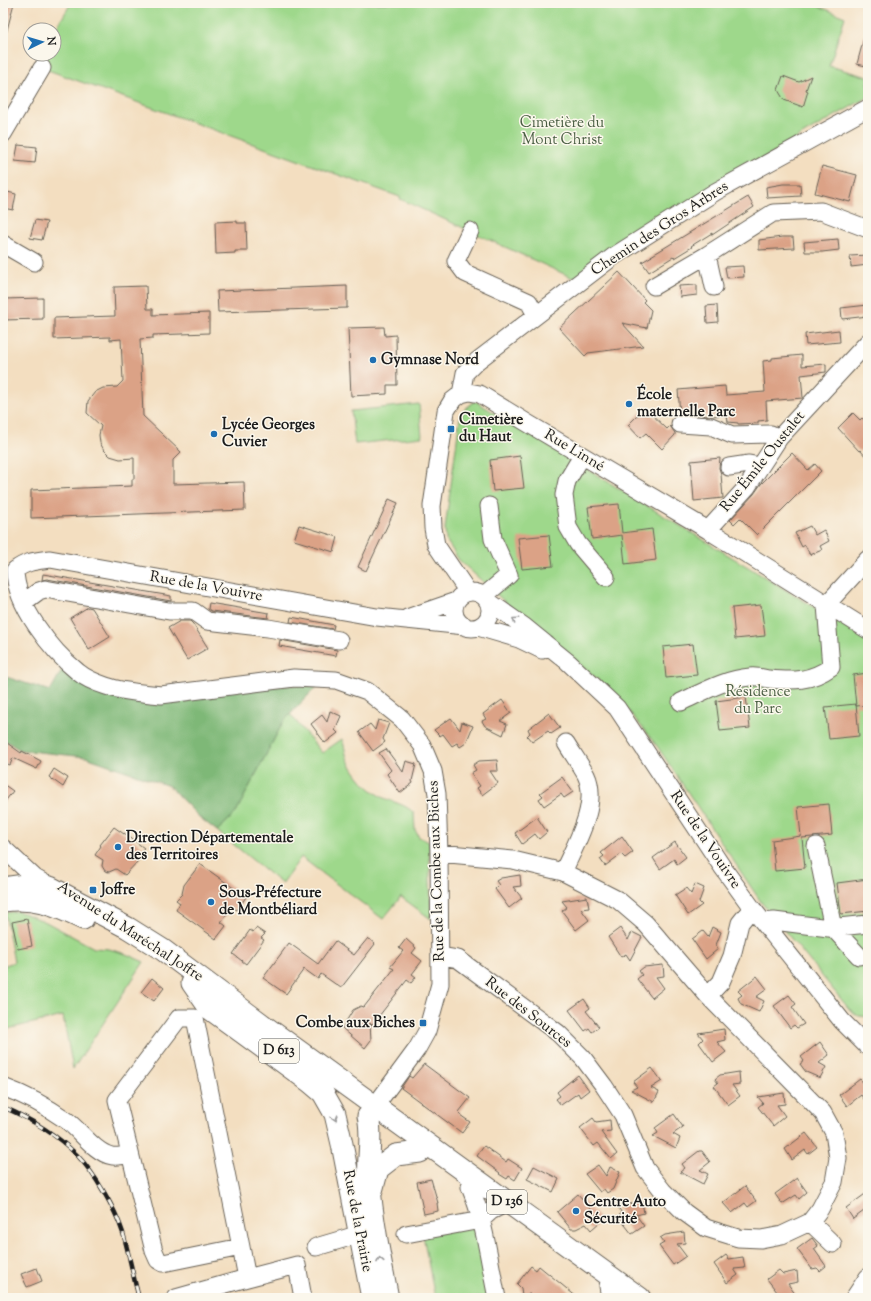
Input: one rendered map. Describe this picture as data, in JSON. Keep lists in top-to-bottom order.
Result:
{
  "streets": {
    "main road": [
      "Avenue du Maréchal Joffre",
      "D 613",
      "D 136",
      "Rue de la Prairie"
    ],
    "street": [
      "Chemin des Gros Arbres",
      "Rue Linné",
      "Rue Émile Oustalet",
      "Rue de la Vouivre",
      "Rue de la Combe aux Biches",
      "Rue des Sources"
    ]
  },
  "crossings": [
    ["Chemin des Gros Arbres", "Rue Linné"],
    ["Rue Linné", "Rue Émile Oustalet"],
    ["Rue de la Vouivre", "Rue de la Combe aux Biches"],
    ["Rue de la Combe aux Biches", "Avenue du Maréchal Joffre"],
    ["Rue de la Combe aux Biches", "Rue des Sources"],
    ["Rue de la Combe aux Biches", "D 136"],
    ["Rue de la Combe aux Biches", "Rue de la Prairie"],
    ["Avenue du Maréchal Joffre", "D 613"],
    ["Avenue du Maréchal Joffre", "D 136"],
    ["Avenue du Maréchal Joffre", "Rue de la Prairie"],
    ["D 613", "Rue de la Prairie"],
    ["D 136", "Rue de la Prairie"]
  ],
  "parks": ["Cimetière du Mont Christ", "Résidence du Parc"],
  "places": {
    "other": [
      "Gymnase Nord",
      "École maternelle Parc",
      "Lycée Georges Cuvier",
      "Direction Départementale des Territoires",
      "Sous-Préfecture de Montbéliard",
      "Centre Auto Sécurité"
    ],
    "transit": ["Cimetière du Haut", "Joffre", "Combe aux Biches"]
  },
  "north": "right"
}
